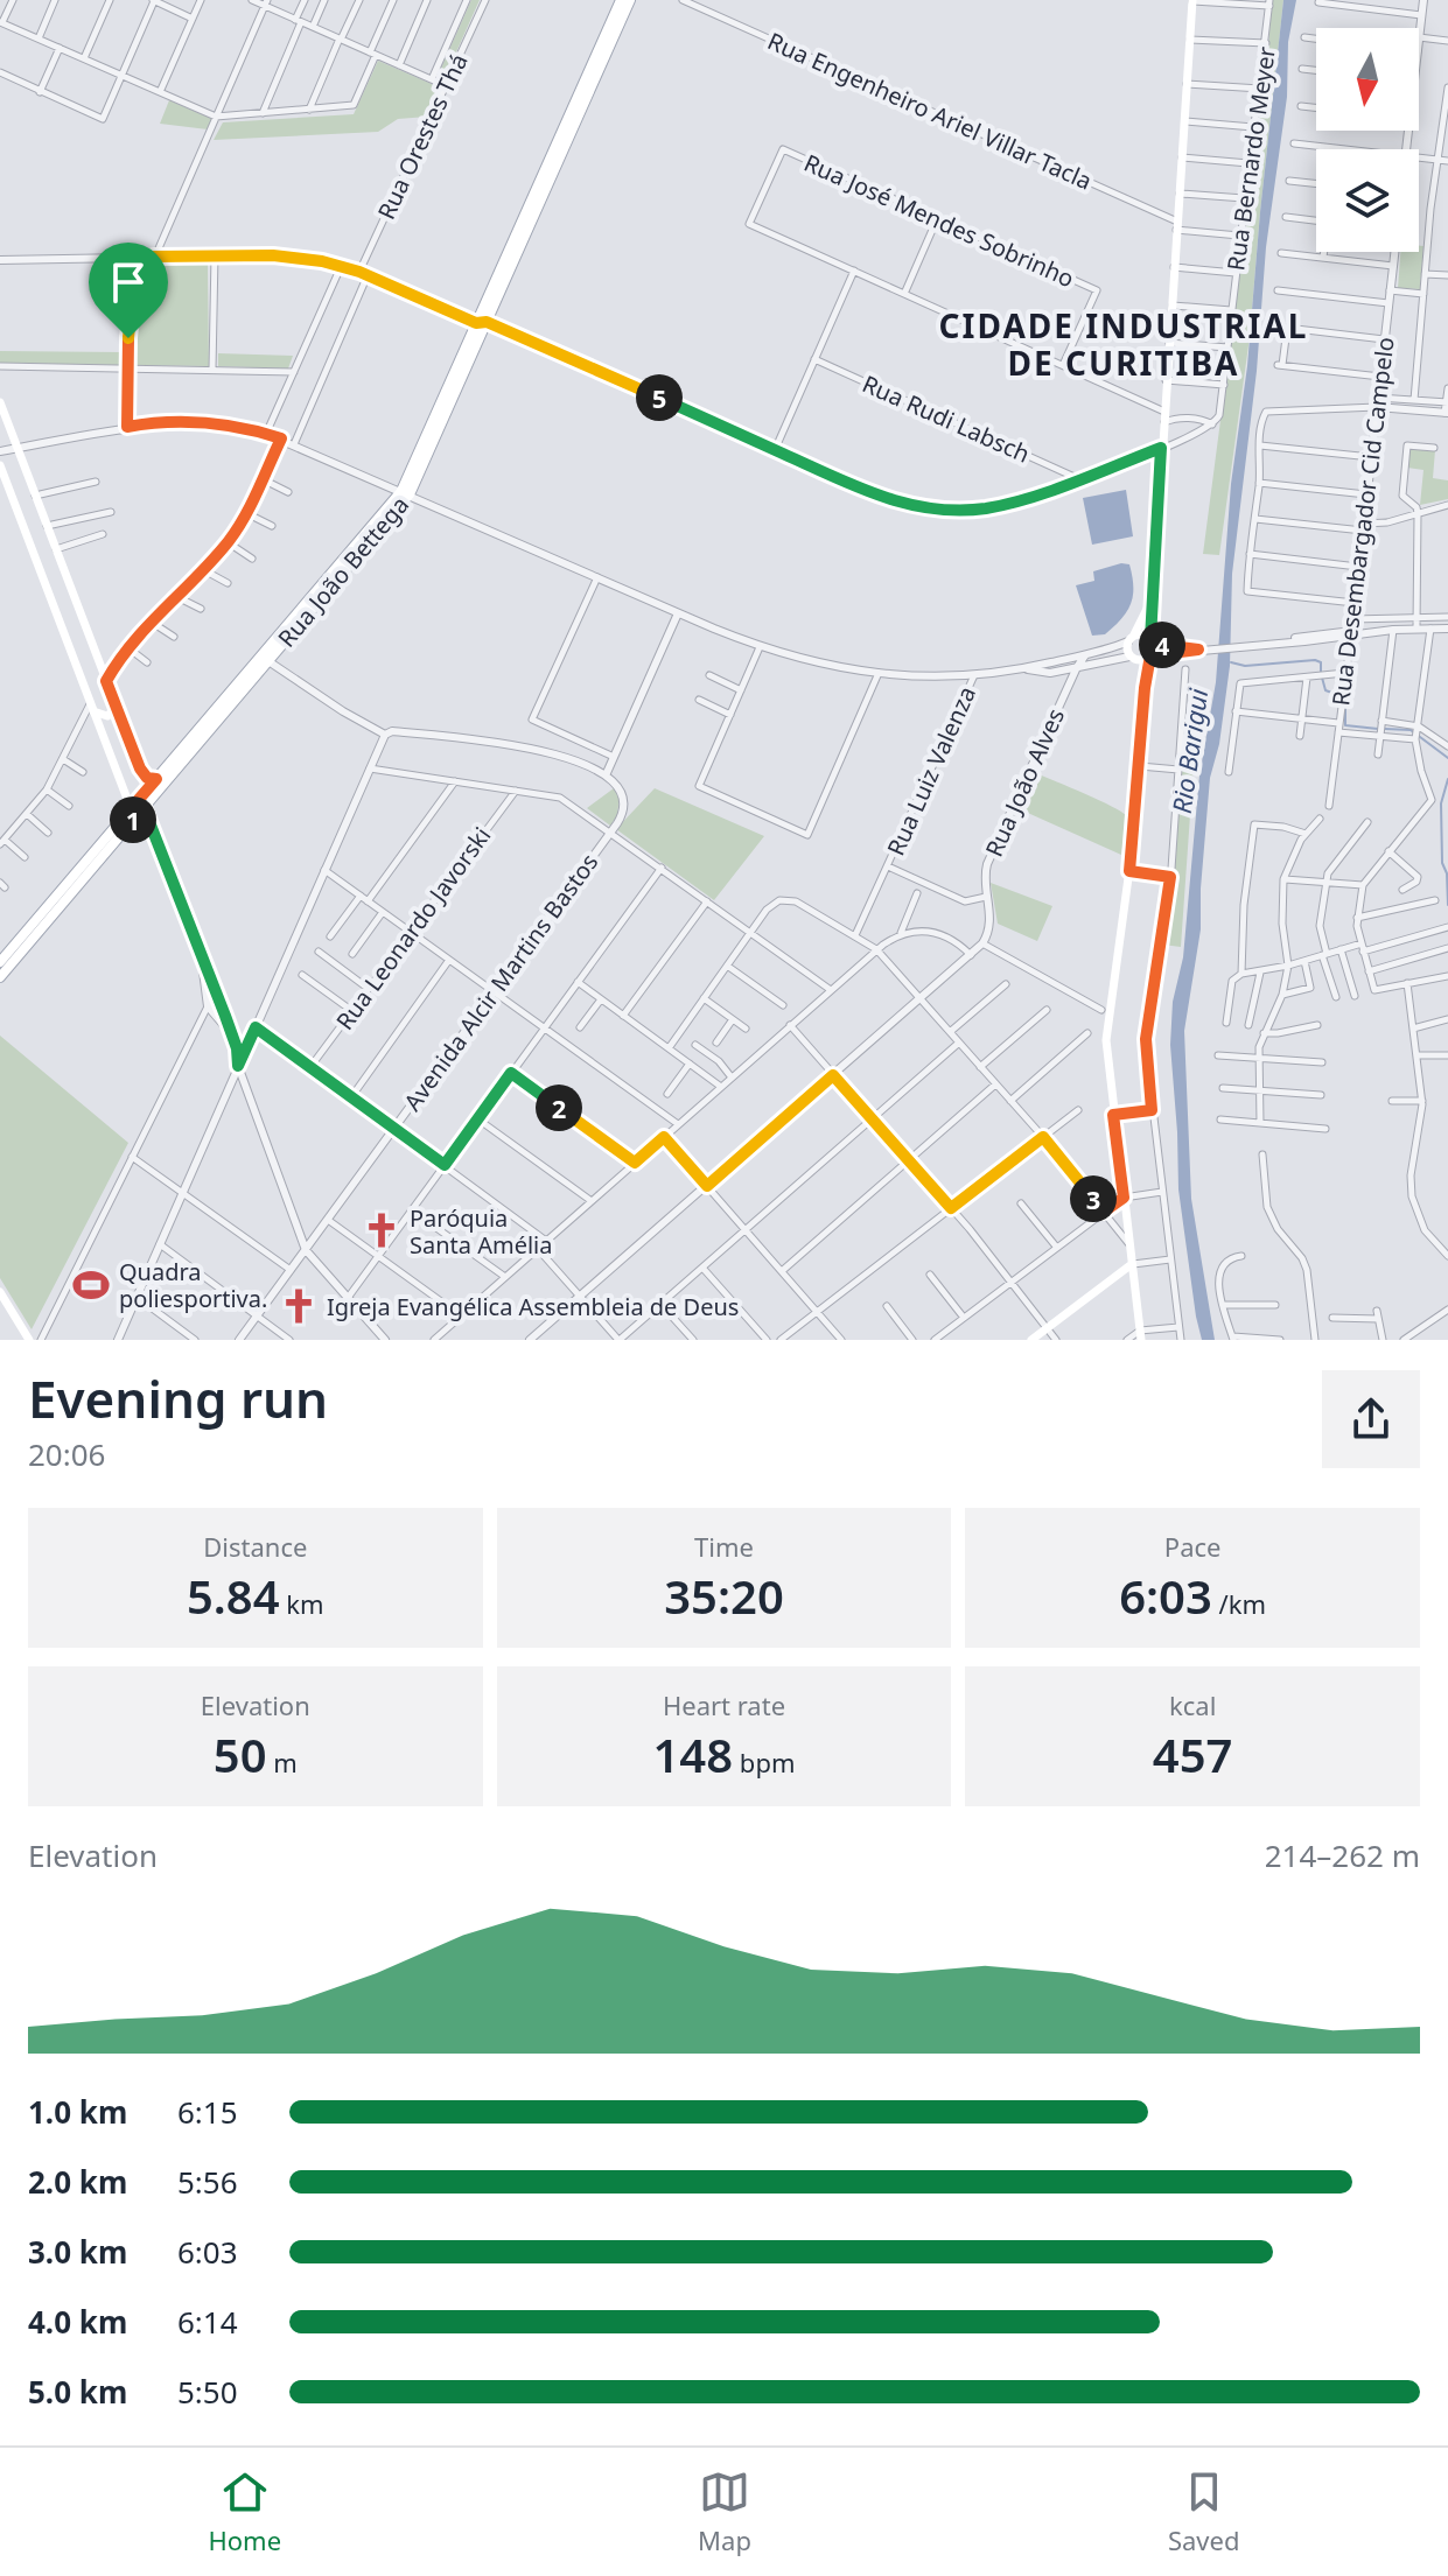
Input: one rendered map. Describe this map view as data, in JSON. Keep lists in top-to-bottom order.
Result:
{
  "streets": {
    "main road": ["Rua João Bettega"],
    "street": [
      "Rua Engenheiro Ariel Villar Tacla",
      "Rua Orestes Thá",
      "Rua Bernardo Meyer",
      "Rua José Mendes Sobrinho",
      "Rua Rudi Labsch",
      "Rua Desembargador Cid Campelo",
      "Rua Luiz Valenza",
      "Rua João Alves",
      "Rua Leonardo Javorski",
      "Avenida Alcir Martins Bastos"
    ]
  },
  "crossings": [
    ["Rua Engenheiro Ariel Villar Tacla", "Rua Bernardo Meyer"]
  ],
  "districts": ["CIDADE INDUSTRIAL DE CURITIBA"],
  "water": ["Rio Barigui"],
  "places": {
    "church": ["Paróquia Santa Amélia", "Igreja Evangélica Assembleia de Deus"],
    "sports": ["Quadra poliesportiva."]
  },
  "north": "bottom",
  "page": {
    "pins": [
      "5",
      "4",
      "1",
      "2",
      "3"
    ],
    "heading": ["Evening run", "20:06"],
    "stats": [
      ["Distance", "5.84 km"],
      ["Time", "35:20"],
      ["Pace", "6:03 /km"],
      ["Elevation", "50 m"],
      ["Heart rate", "148 bpm"],
      ["kcal", "457"]
    ],
    "chart": ["Elevation", "214–262 m"],
    "list": [
      {
        "name": "1.0 km",
        "note": "6:15"
      },
      {
        "name": "2.0 km",
        "note": "5:56"
      },
      {
        "name": "3.0 km",
        "note": "6:03"
      },
      {
        "name": "4.0 km",
        "note": "6:14"
      },
      {
        "name": "5.0 km",
        "note": "5:50"
      }
    ],
    "tabs": ["Home", "Map", "Saved"]
  }
}
